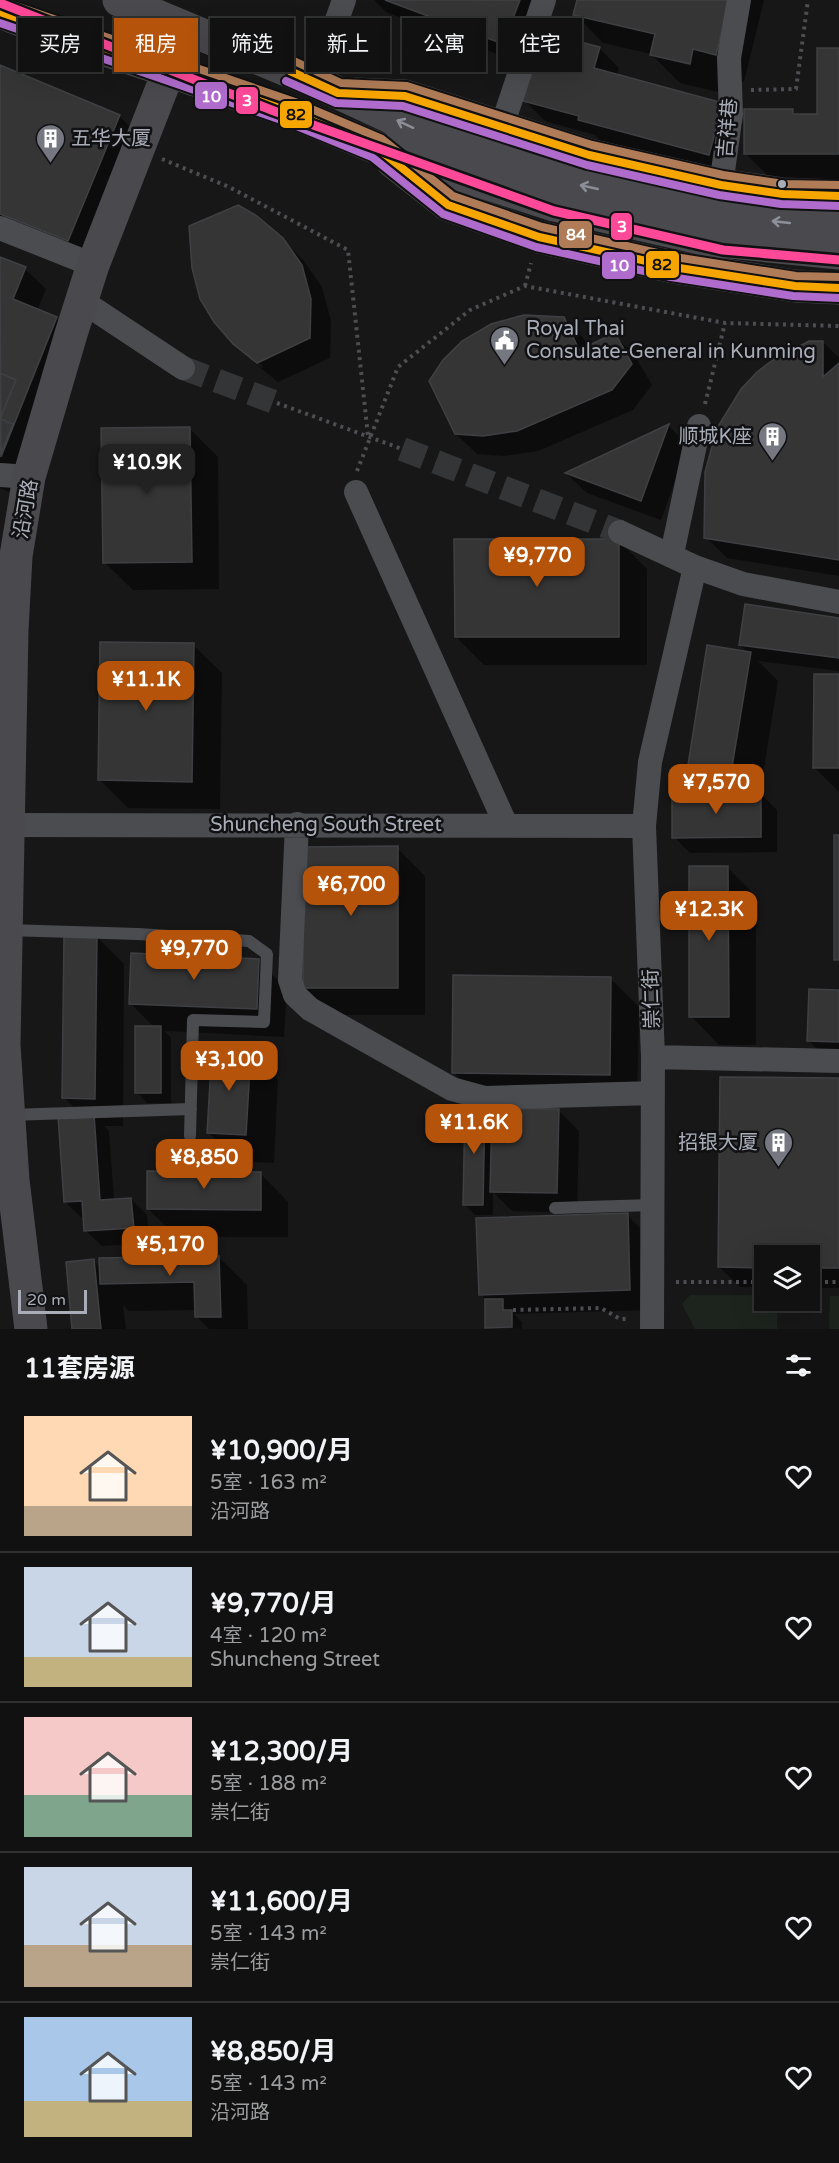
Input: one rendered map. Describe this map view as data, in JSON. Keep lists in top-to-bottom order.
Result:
{
  "streets": {
    "main road": ["沿河路"],
    "street": ["吉祥巷", "Shuncheng South Street", "崇仁街"]
  },
  "crossings": [
    ["沿河路", "Shuncheng South Street"],
    ["Shuncheng South Street", "崇仁街"]
  ],
  "places": {
    "building": ["五华大厦", "顺城K座", "招银大厦"],
    "public building": ["Royal Thai Consulate-General in Kunming"]
  },
  "lines": [
    "transit line 84",
    "transit line 3",
    "transit line 82",
    "transit line 10"
  ],
  "scale_bar": "20 m",
  "page": {
    "chip": [
      "买房",
      "租房",
      "筛选",
      "新上",
      "公寓",
      "住宅"
    ],
    "price": [
      "¥10.9K",
      "¥9,770",
      "¥11.1K",
      "¥7,570",
      "¥6,700",
      "¥12.3K",
      "¥9,770",
      "¥3,100",
      "¥11.6K",
      "¥8,850",
      "¥5,170"
    ],
    "scale": "20 m",
    "heading": "11套房源",
    "list": [
      {
        "name": "¥10,900/月",
        "note": "5室 · 163 m² · 沿河路"
      },
      {
        "name": "¥9,770/月",
        "note": "4室 · 120 m² · Shuncheng Street"
      },
      {
        "name": "¥12,300/月",
        "note": "5室 · 188 m² · 崇仁街"
      },
      {
        "name": "¥11,600/月",
        "note": "5室 · 143 m² · 崇仁街"
      },
      {
        "name": "¥8,850/月",
        "note": "5室 · 143 m² · 沿河路"
      }
    ]
  }
}
